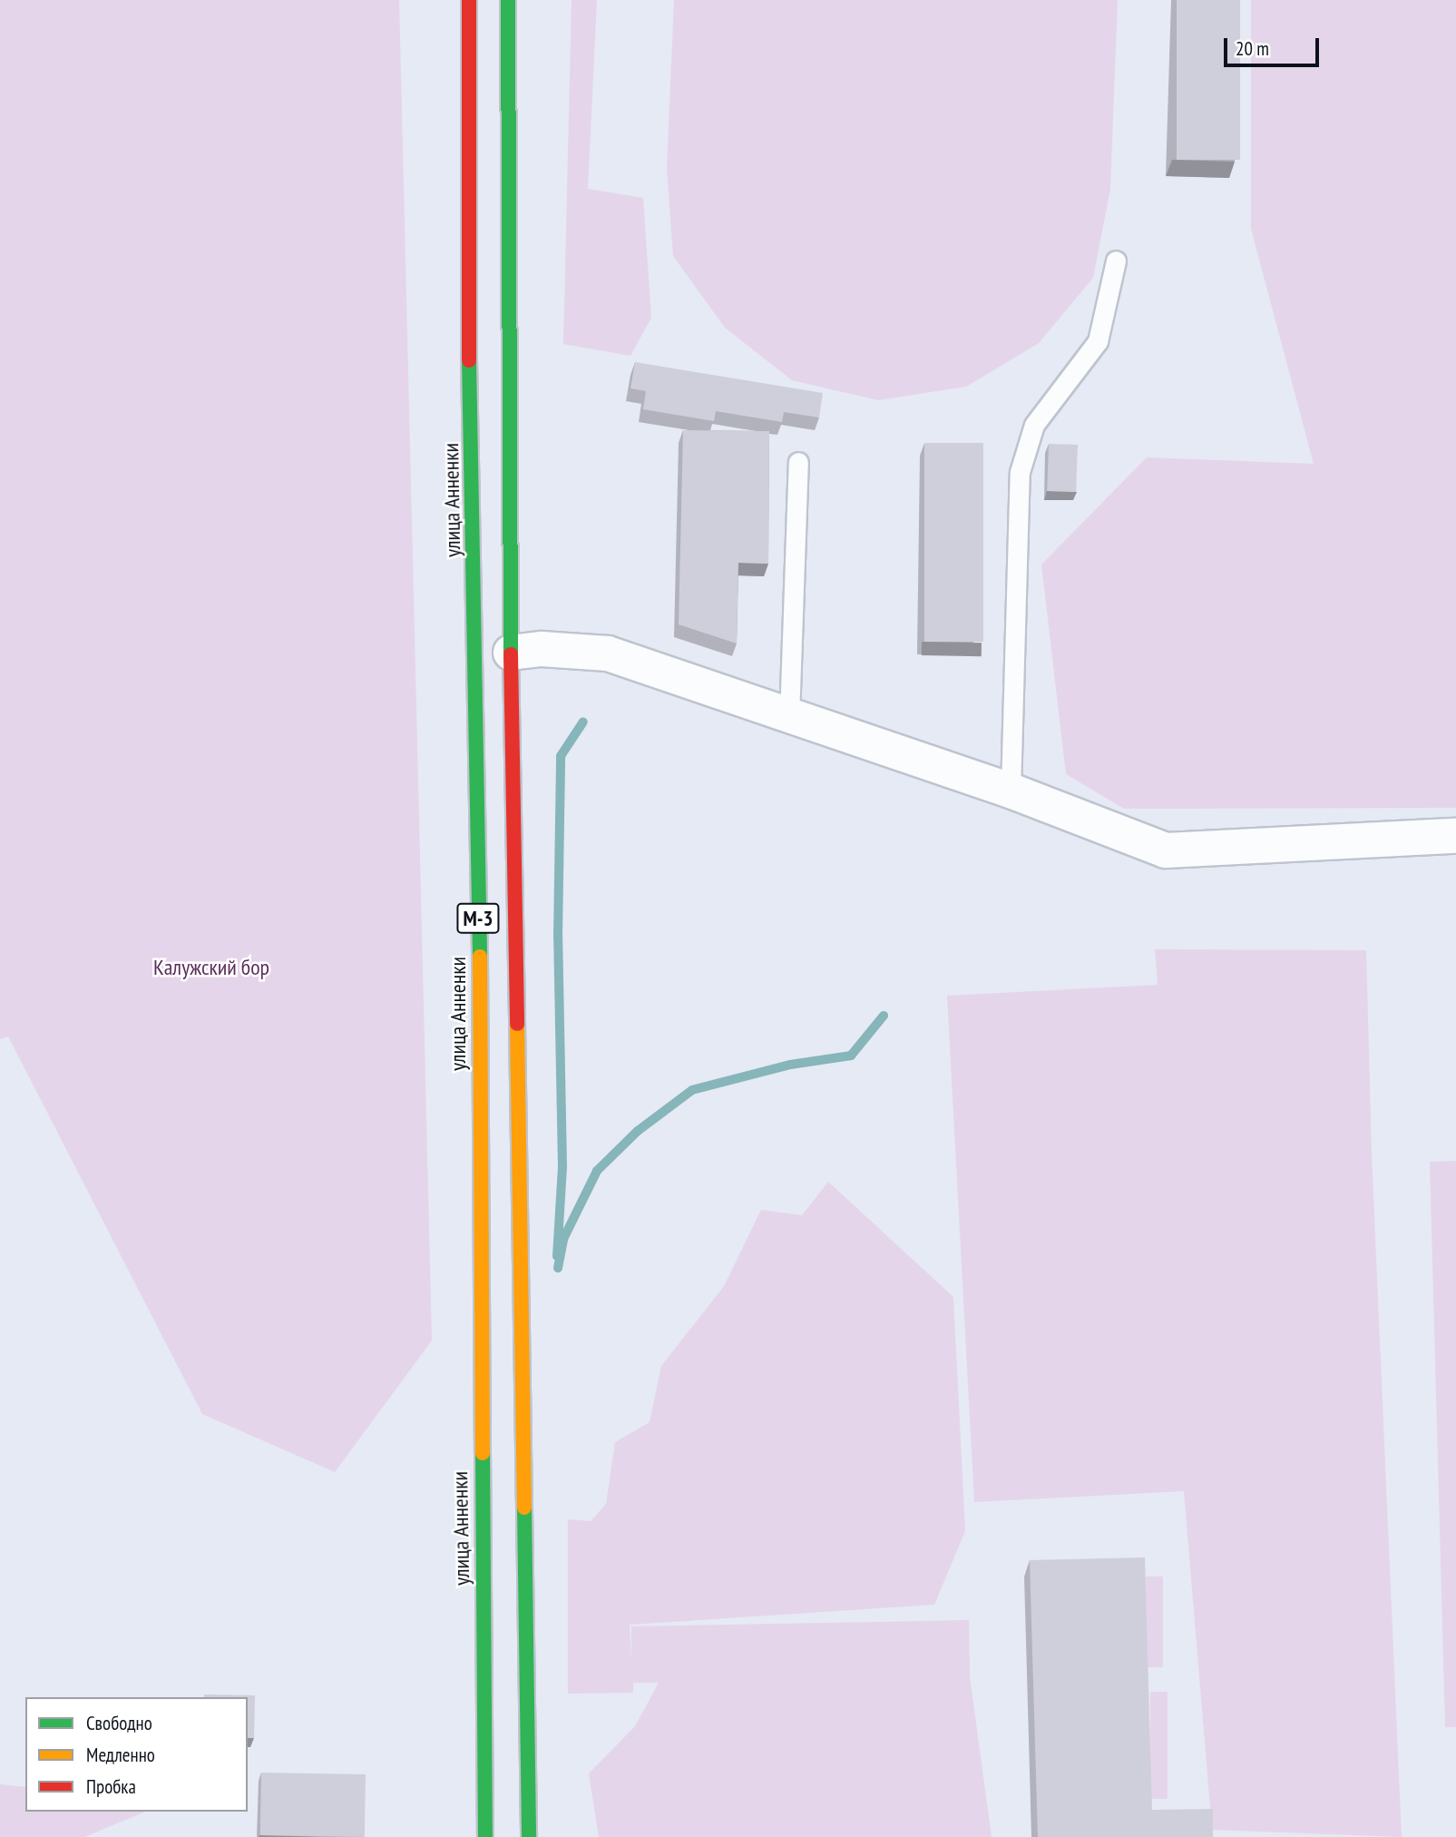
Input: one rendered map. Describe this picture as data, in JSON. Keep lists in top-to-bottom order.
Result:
{
  "streets": {
    "main road": ["улица Анненки", "М-3"]
  },
  "parks": ["Калужский бор"],
  "legend": ["Свободно", "Медленно", "Пробка"],
  "scale_bar": "20 m"
}
